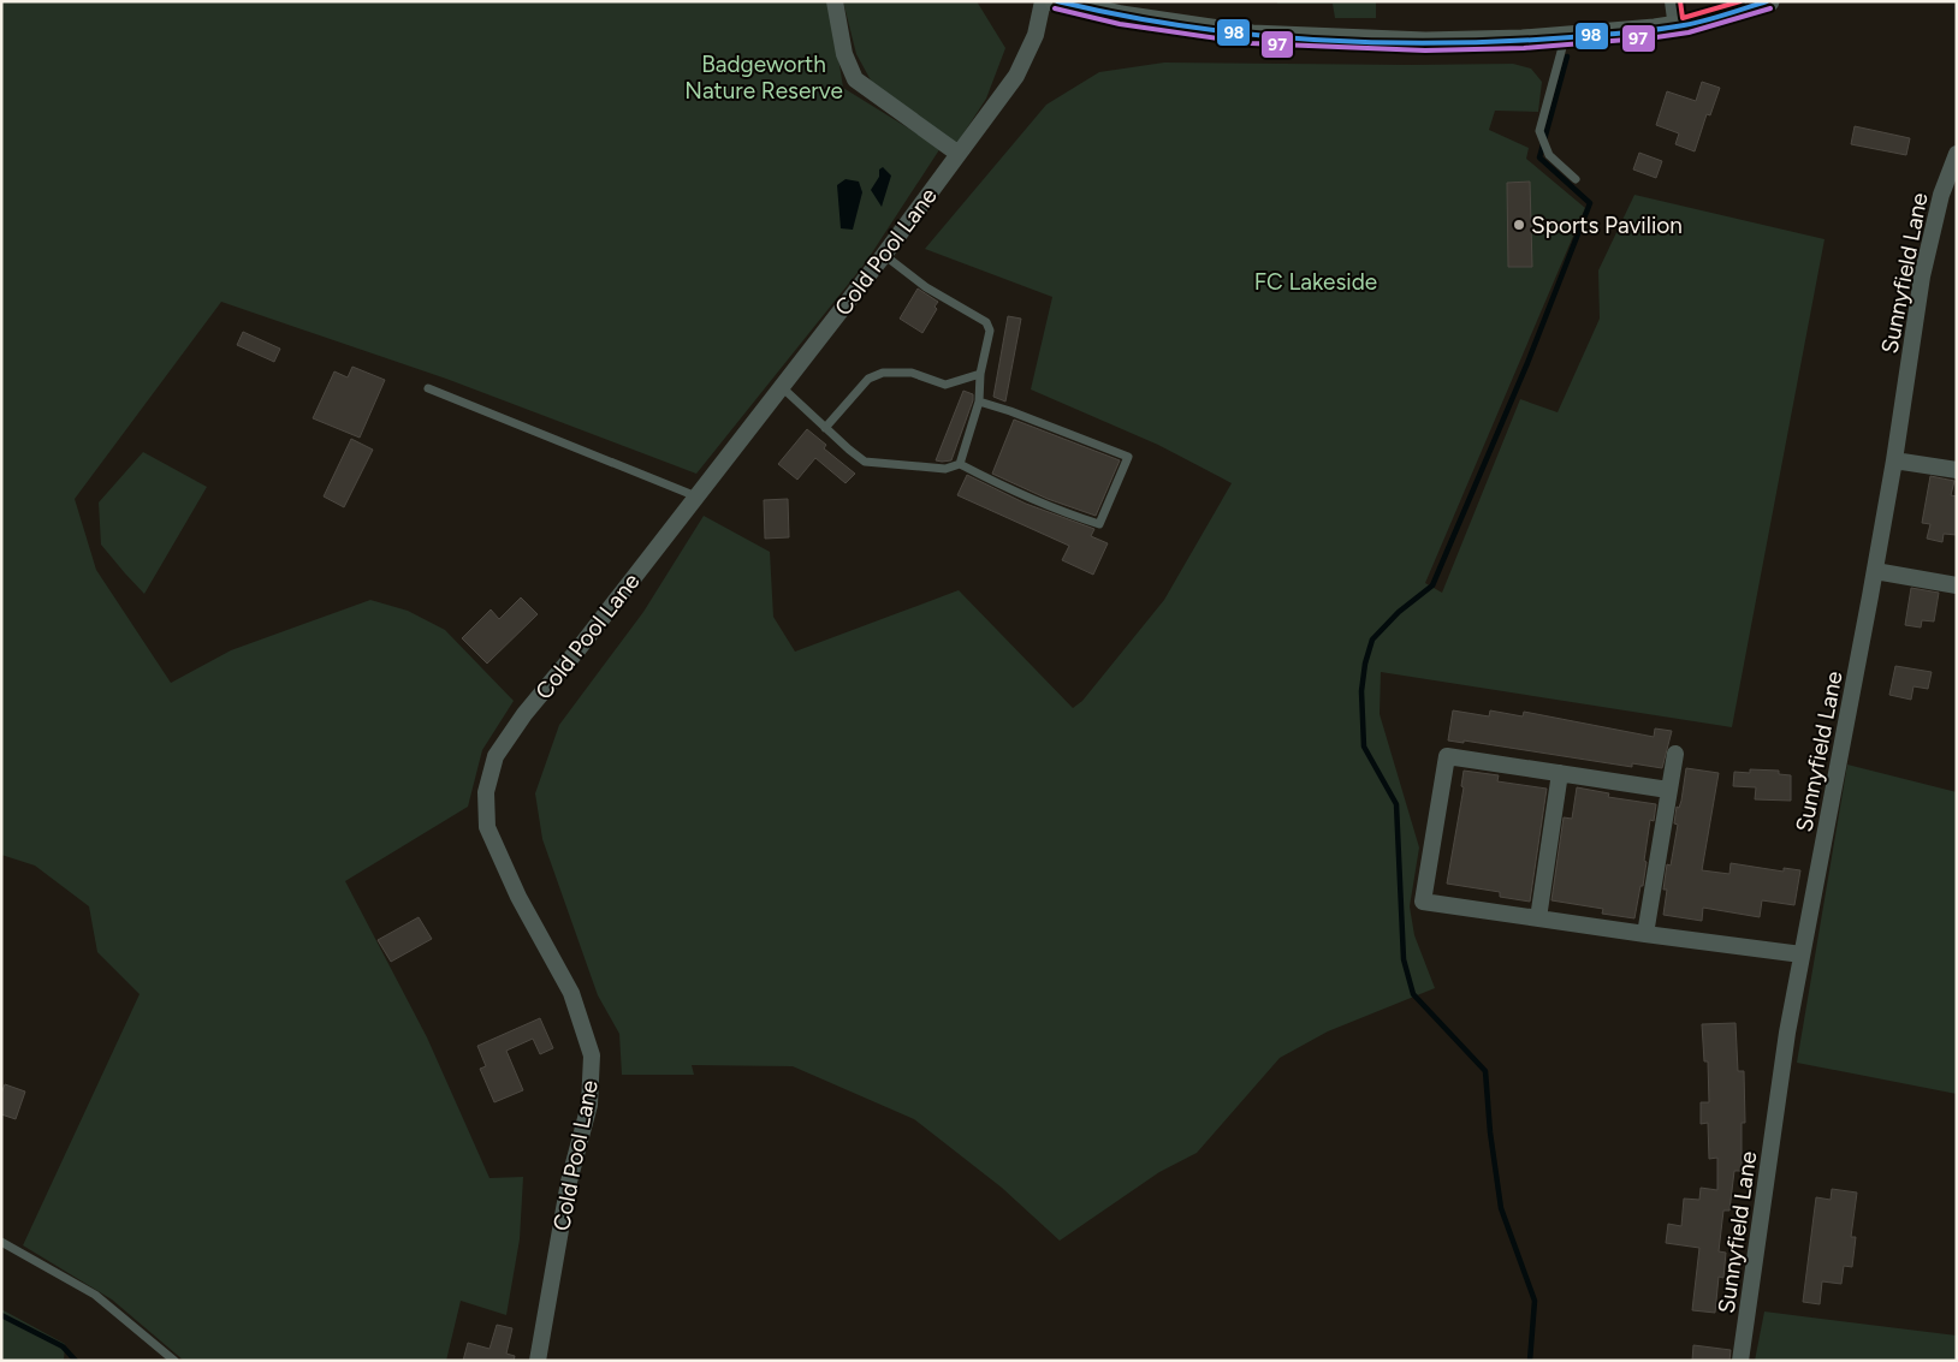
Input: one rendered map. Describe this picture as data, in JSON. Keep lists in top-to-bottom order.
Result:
{
  "streets": {
    "street": ["Cold Pool Lane", "Sunnyfield Lane"]
  },
  "parks": ["Badgeworth Nature Reserve", "FC Lakeside"],
  "places": ["Sports Pavilion"],
  "lines": ["transit line 98", "transit line 97"]
}
